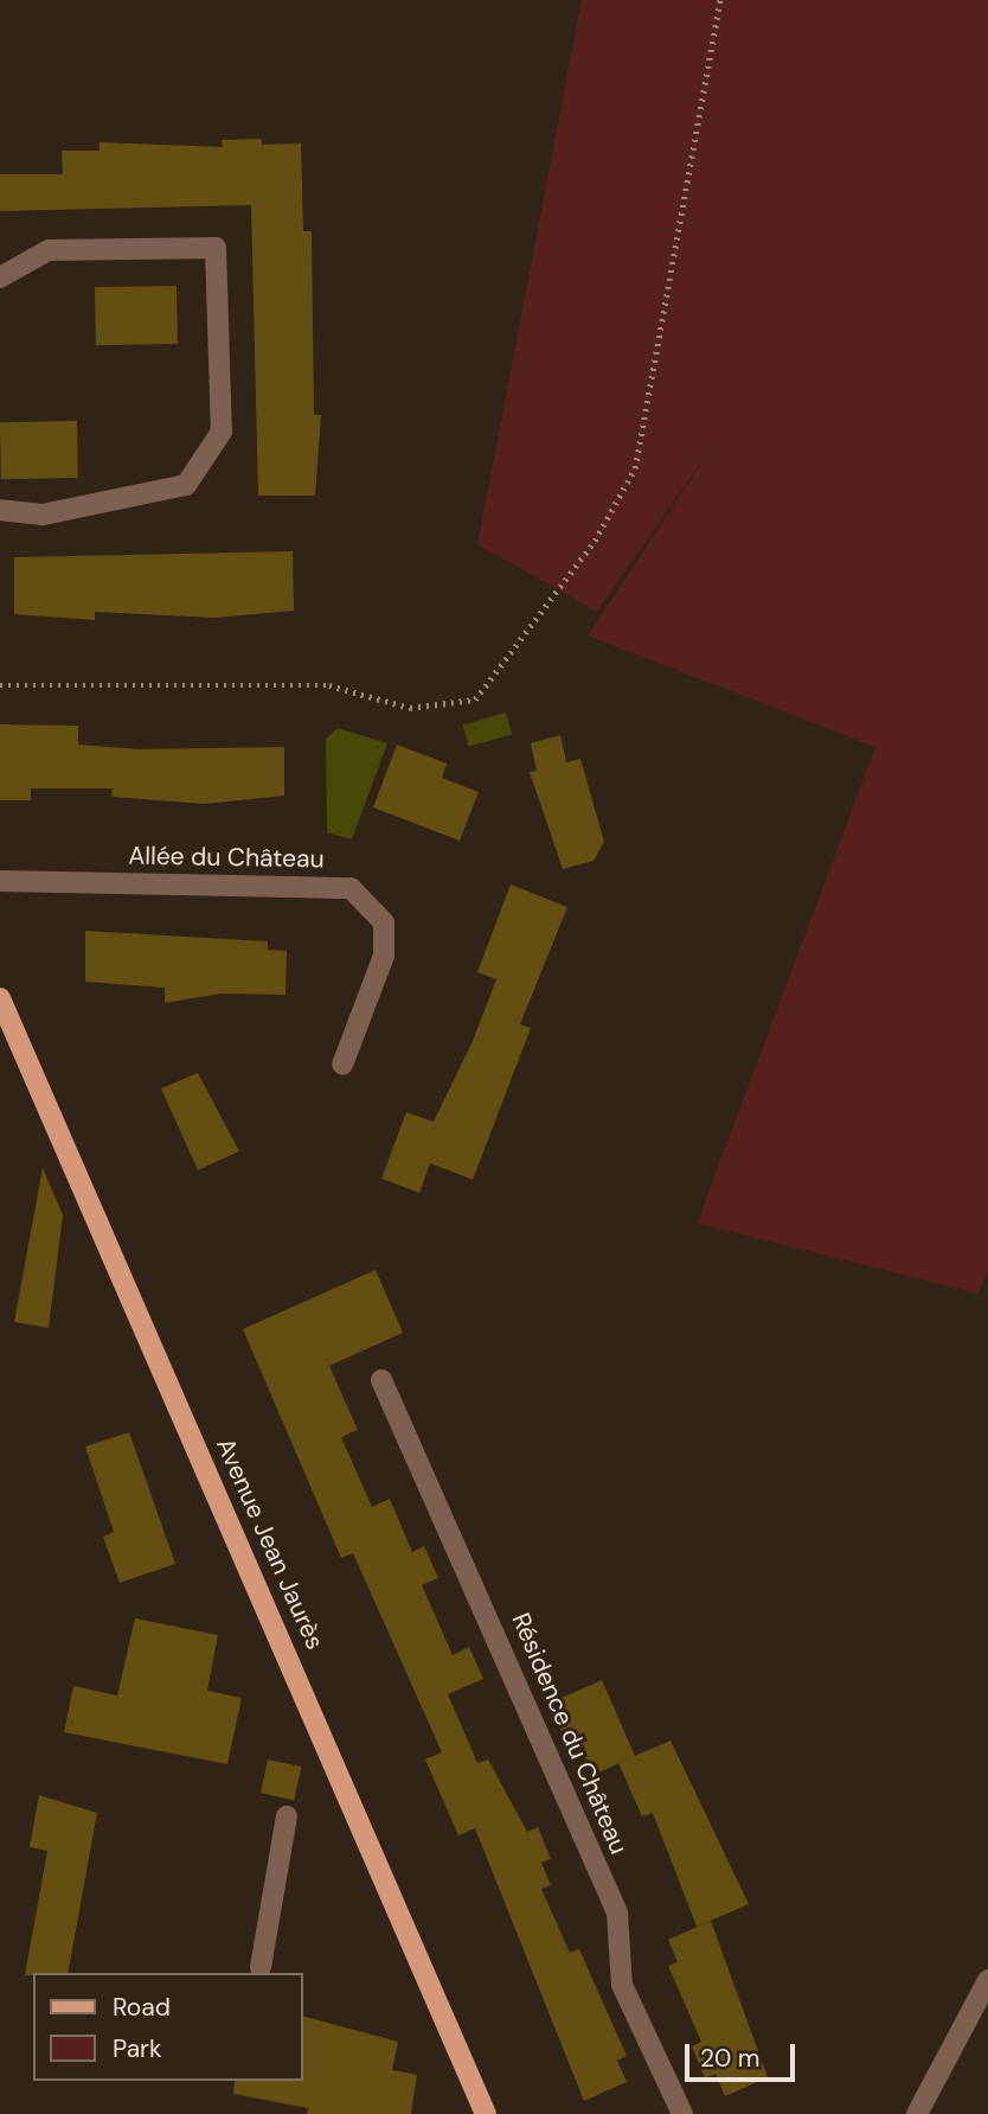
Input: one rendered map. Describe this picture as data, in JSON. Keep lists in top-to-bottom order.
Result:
{
  "streets": {
    "main road": ["Avenue Jean Jaurès"],
    "street": ["Allée du Château", "Résidence du Château"]
  },
  "legend": ["Road", "Park"],
  "scale_bar": "20 m"
}
